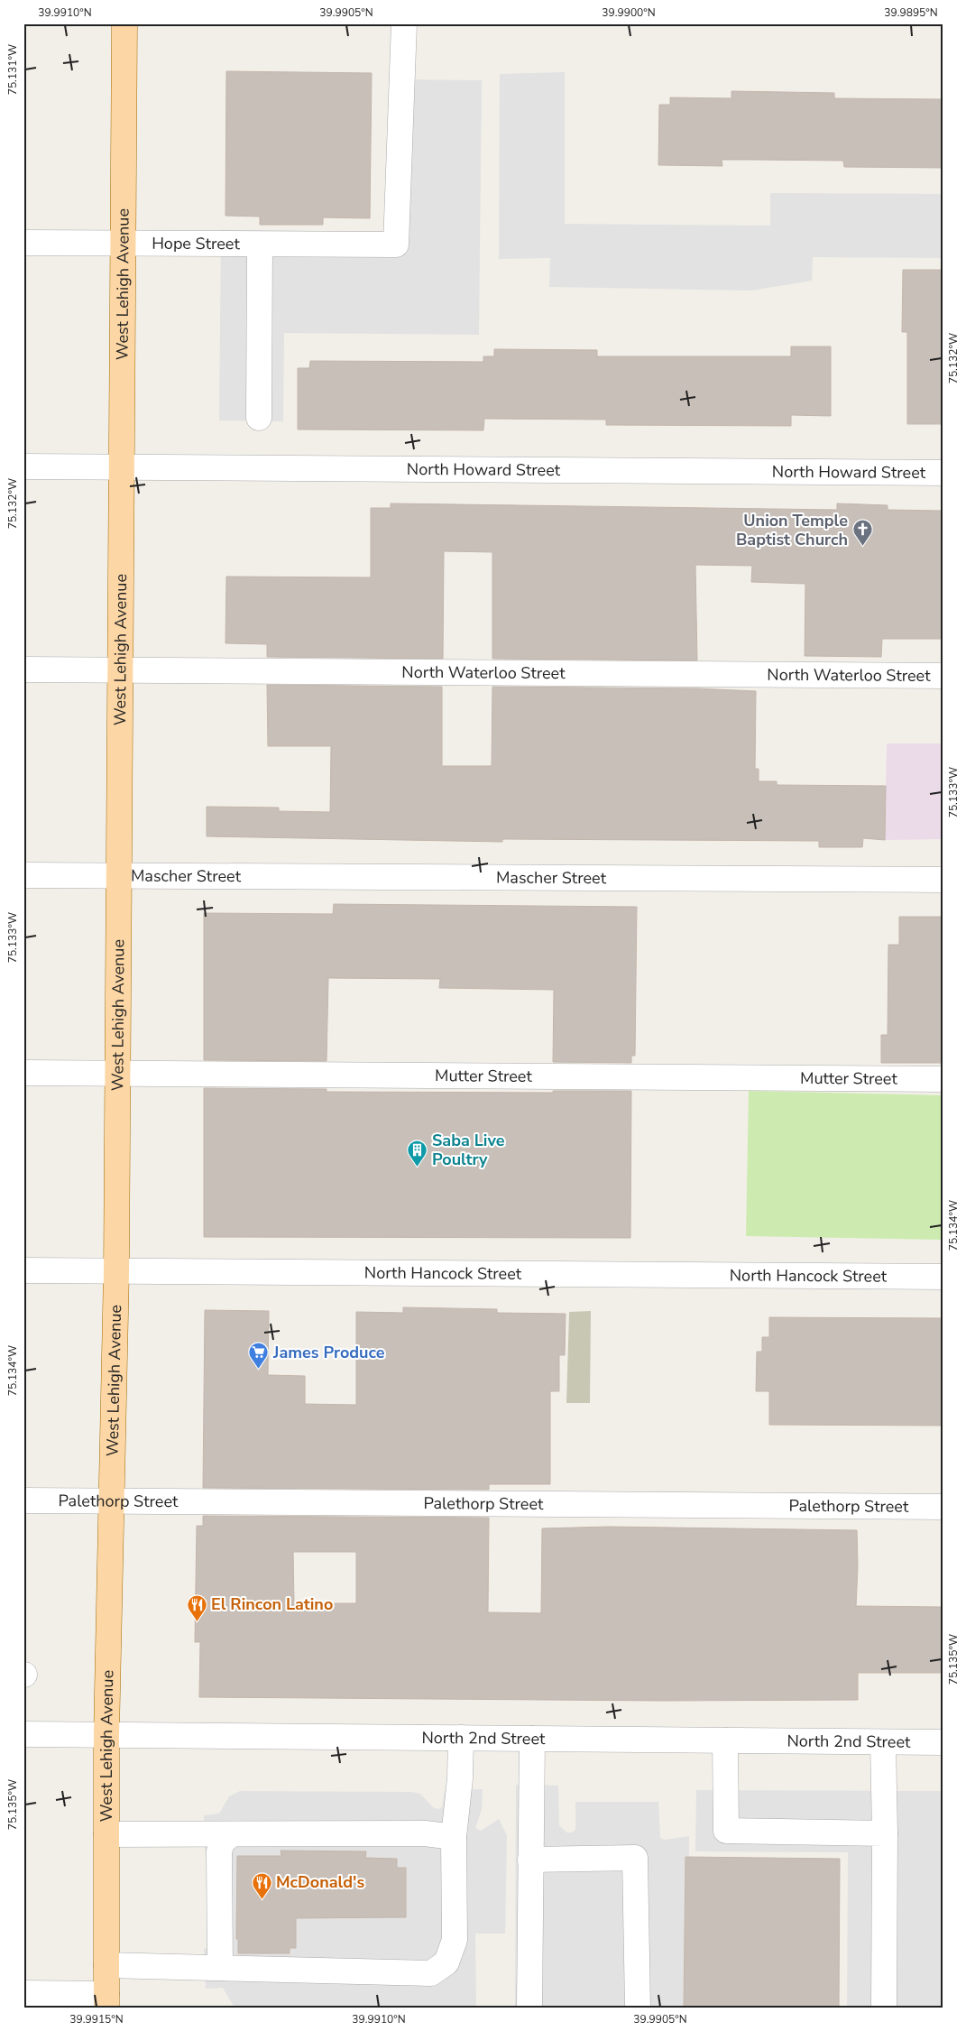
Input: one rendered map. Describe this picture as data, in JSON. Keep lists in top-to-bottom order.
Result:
{
  "streets": {
    "main road": ["West Lehigh Avenue"],
    "street": [
      "Hope Street",
      "North Howard Street",
      "North Waterloo Street",
      "Mascher Street",
      "Mutter Street",
      "North Hancock Street",
      "Palethorp Street",
      "North 2nd Street"
    ]
  },
  "crossings": [
    ["Hope Street", "West Lehigh Avenue"],
    ["West Lehigh Avenue", "North Howard Street"],
    ["West Lehigh Avenue", "North Waterloo Street"],
    ["West Lehigh Avenue", "Mascher Street"],
    ["West Lehigh Avenue", "Mutter Street"],
    ["West Lehigh Avenue", "North Hancock Street"],
    ["West Lehigh Avenue", "Palethorp Street"],
    ["West Lehigh Avenue", "North 2nd Street"]
  ],
  "places": {
    "church": ["Union Temple Baptist Church"],
    "building": ["Saba Live Poultry"],
    "supermarket": ["James Produce"],
    "restaurant": ["El Rincon Latino", "McDonald's"]
  },
  "coordinates": [
    "39.9910°N",
    "39.9905°N",
    "39.9900°N",
    "39.9895°N",
    "75.131°W",
    "75.132°W",
    "75.133°W",
    "75.134°W",
    "75.135°W",
    "39.9915°N"
  ]
}
